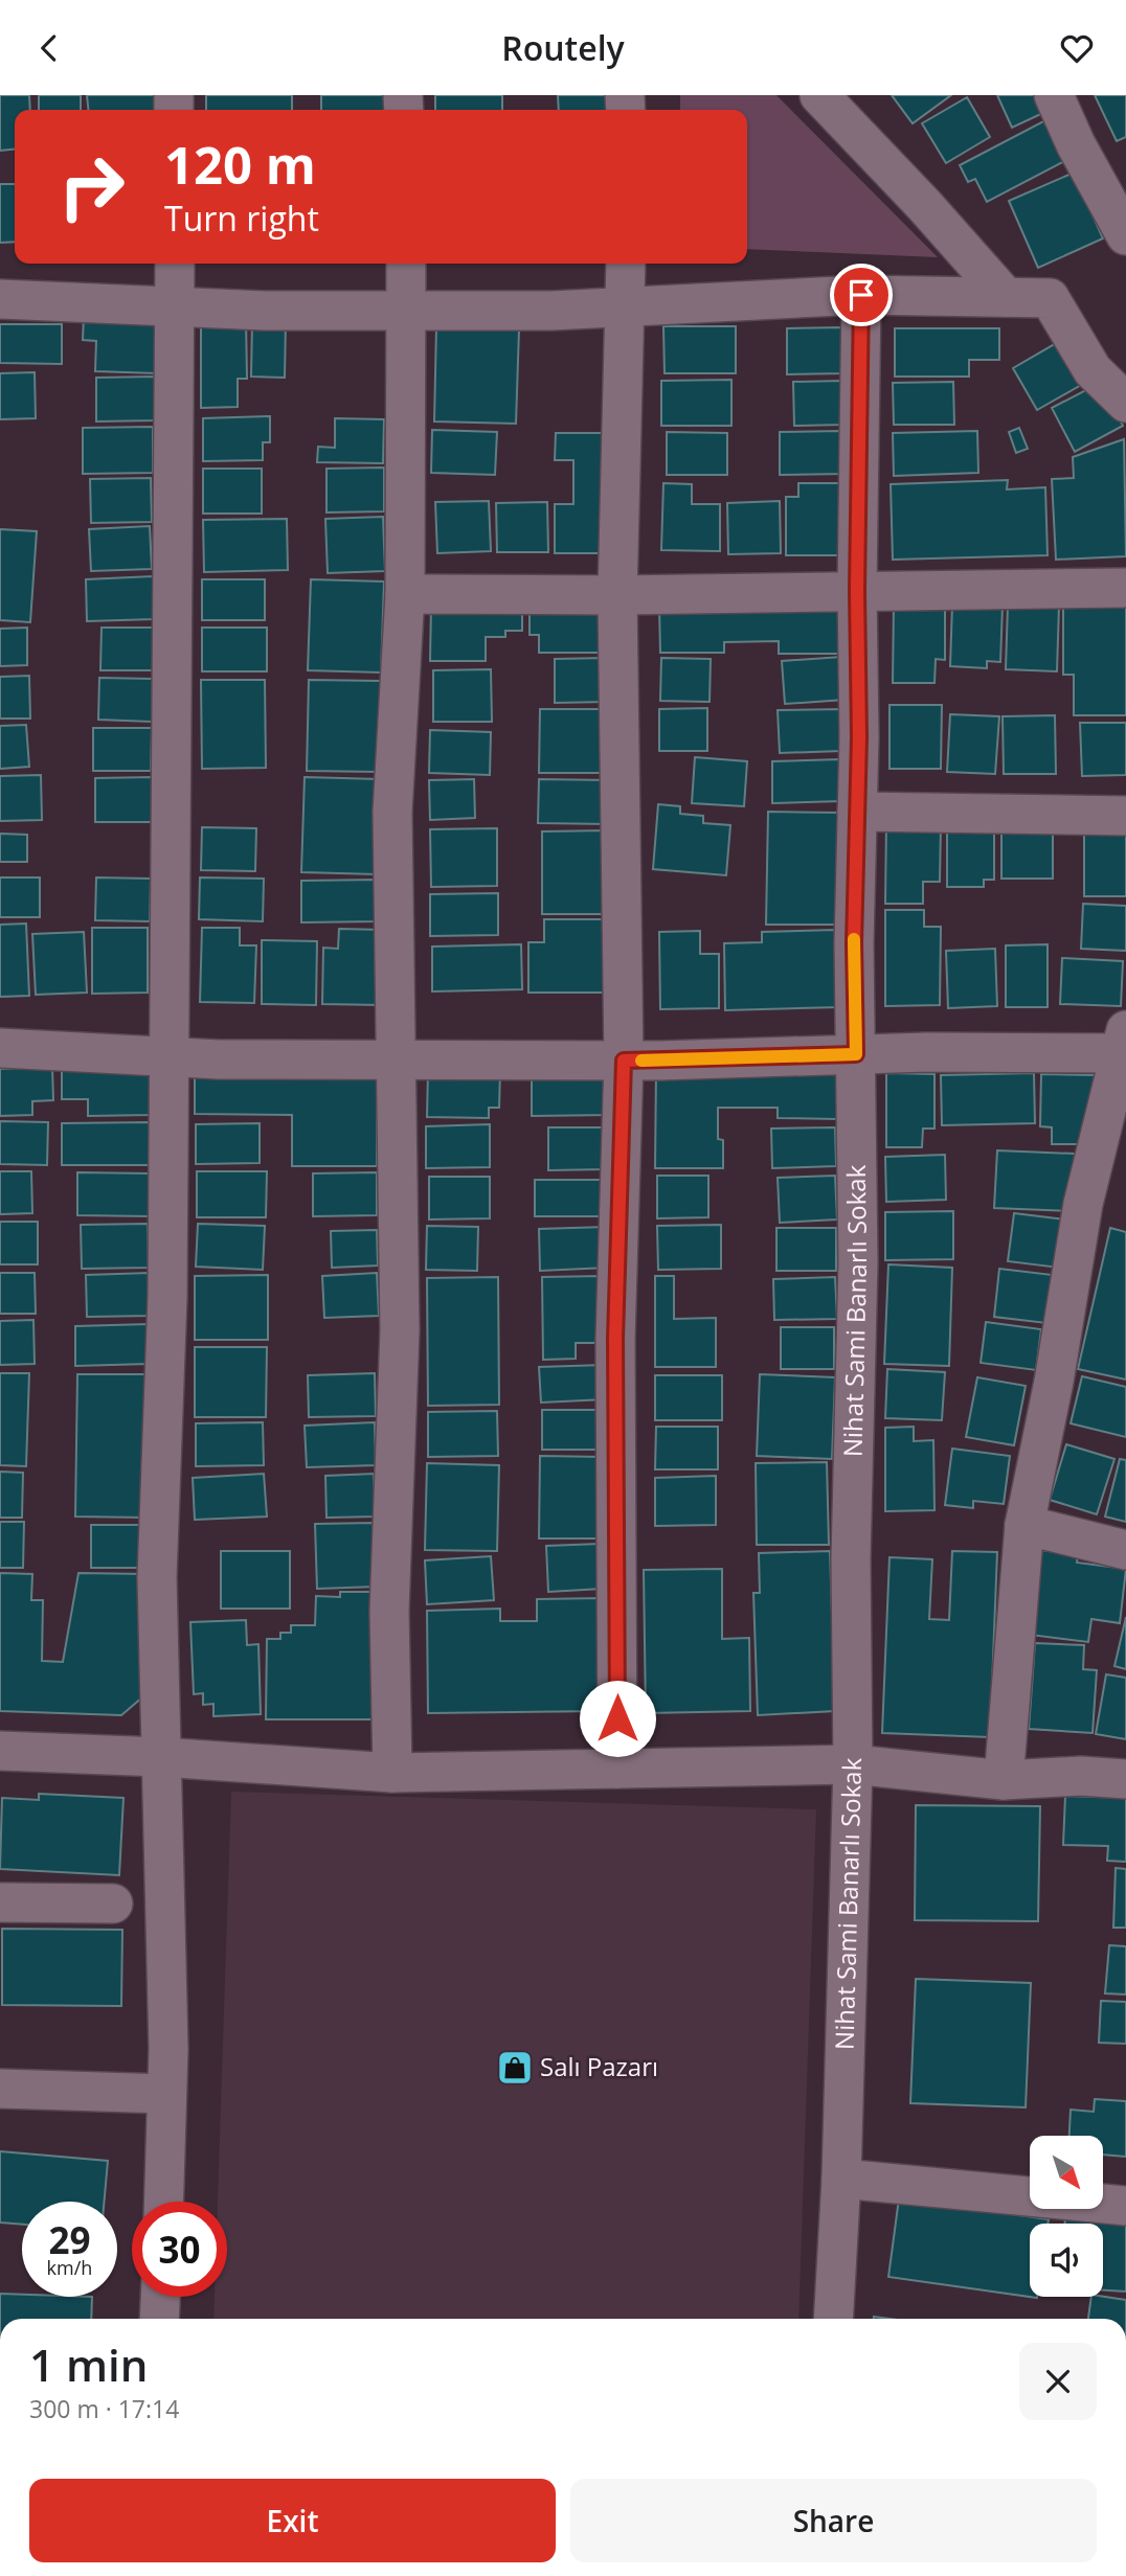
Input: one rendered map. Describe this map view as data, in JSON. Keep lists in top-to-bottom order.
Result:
{
  "streets": {
    "street": ["Nihat Sami Banarlı Sokak"]
  },
  "places": {
    "shop": ["Salı Pazarı"]
  },
  "north": "bottom right",
  "page": {
    "header": "Routely",
    "turn": ["120 m", "Turn right"],
    "speed": "29 km/h",
    "limit": "30",
    "heading": ["1 min", "300 m · 17:14"],
    "buttons": ["Exit", "Share"]
  }
}
